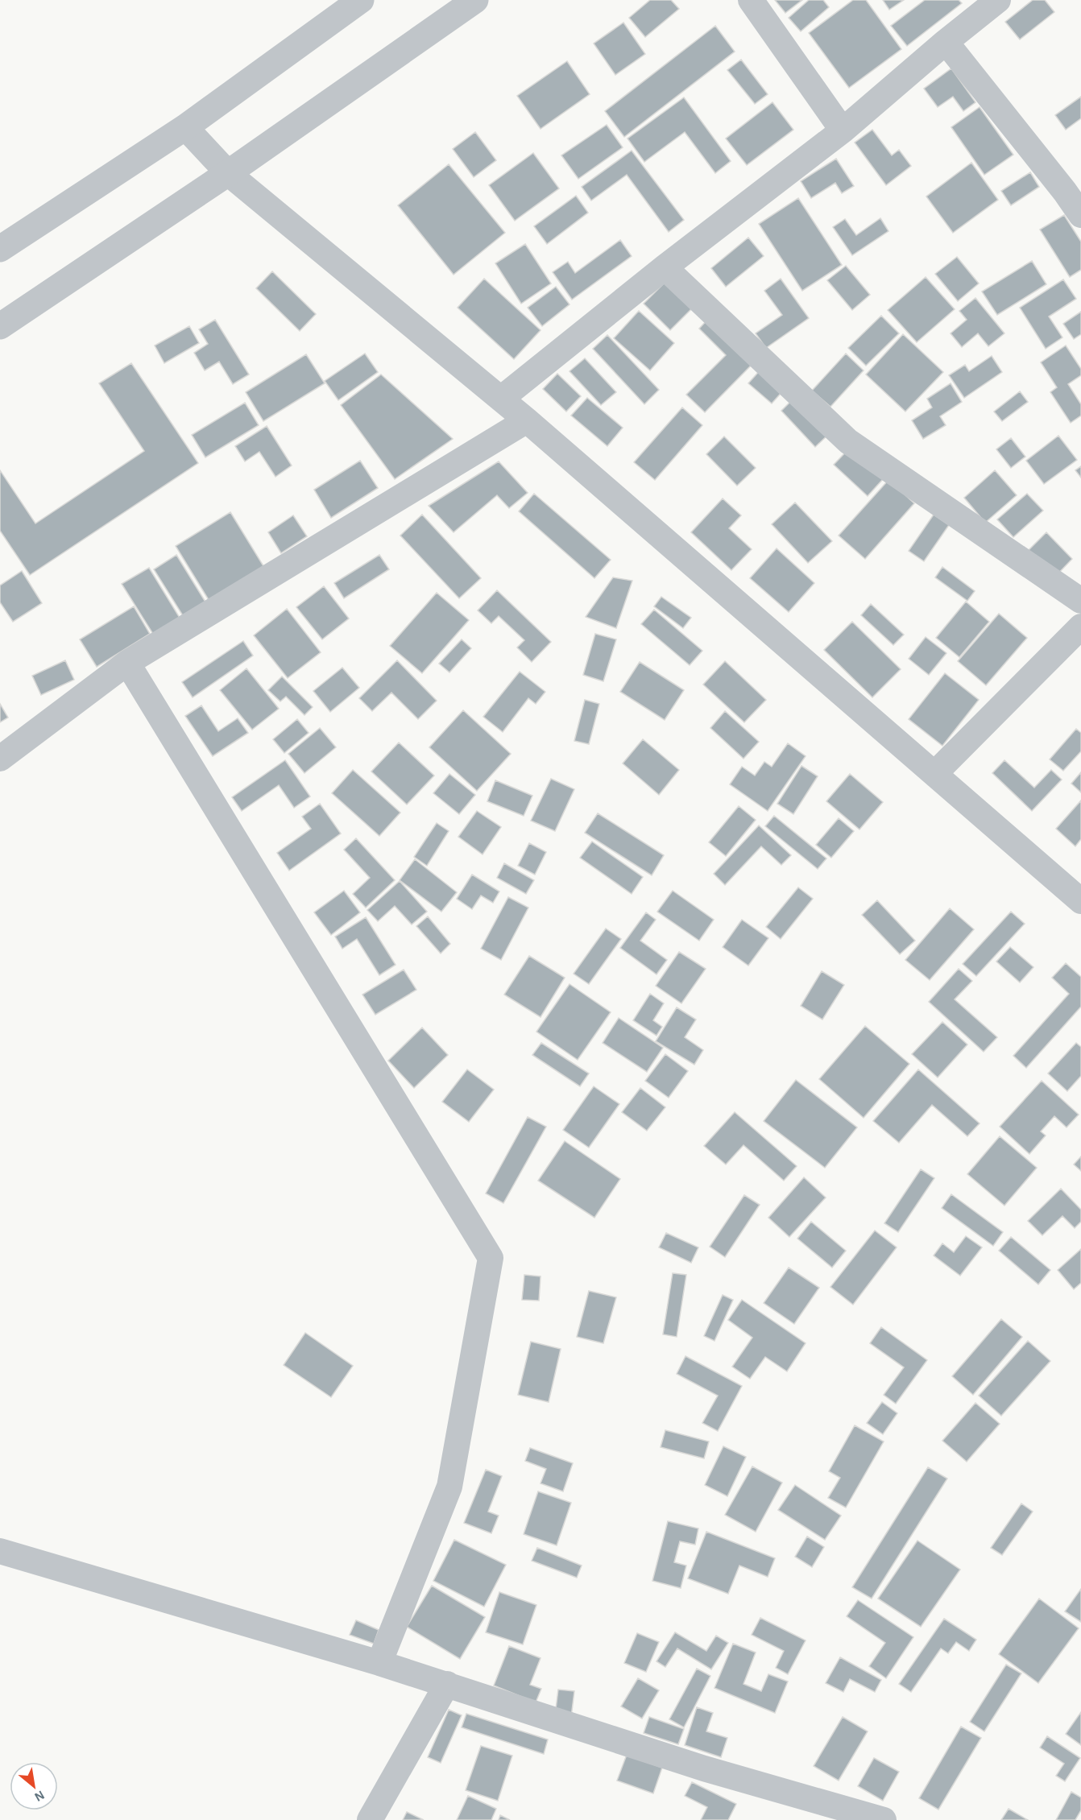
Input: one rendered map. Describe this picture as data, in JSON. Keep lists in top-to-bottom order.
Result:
{
  "north": "bottom right"
}
